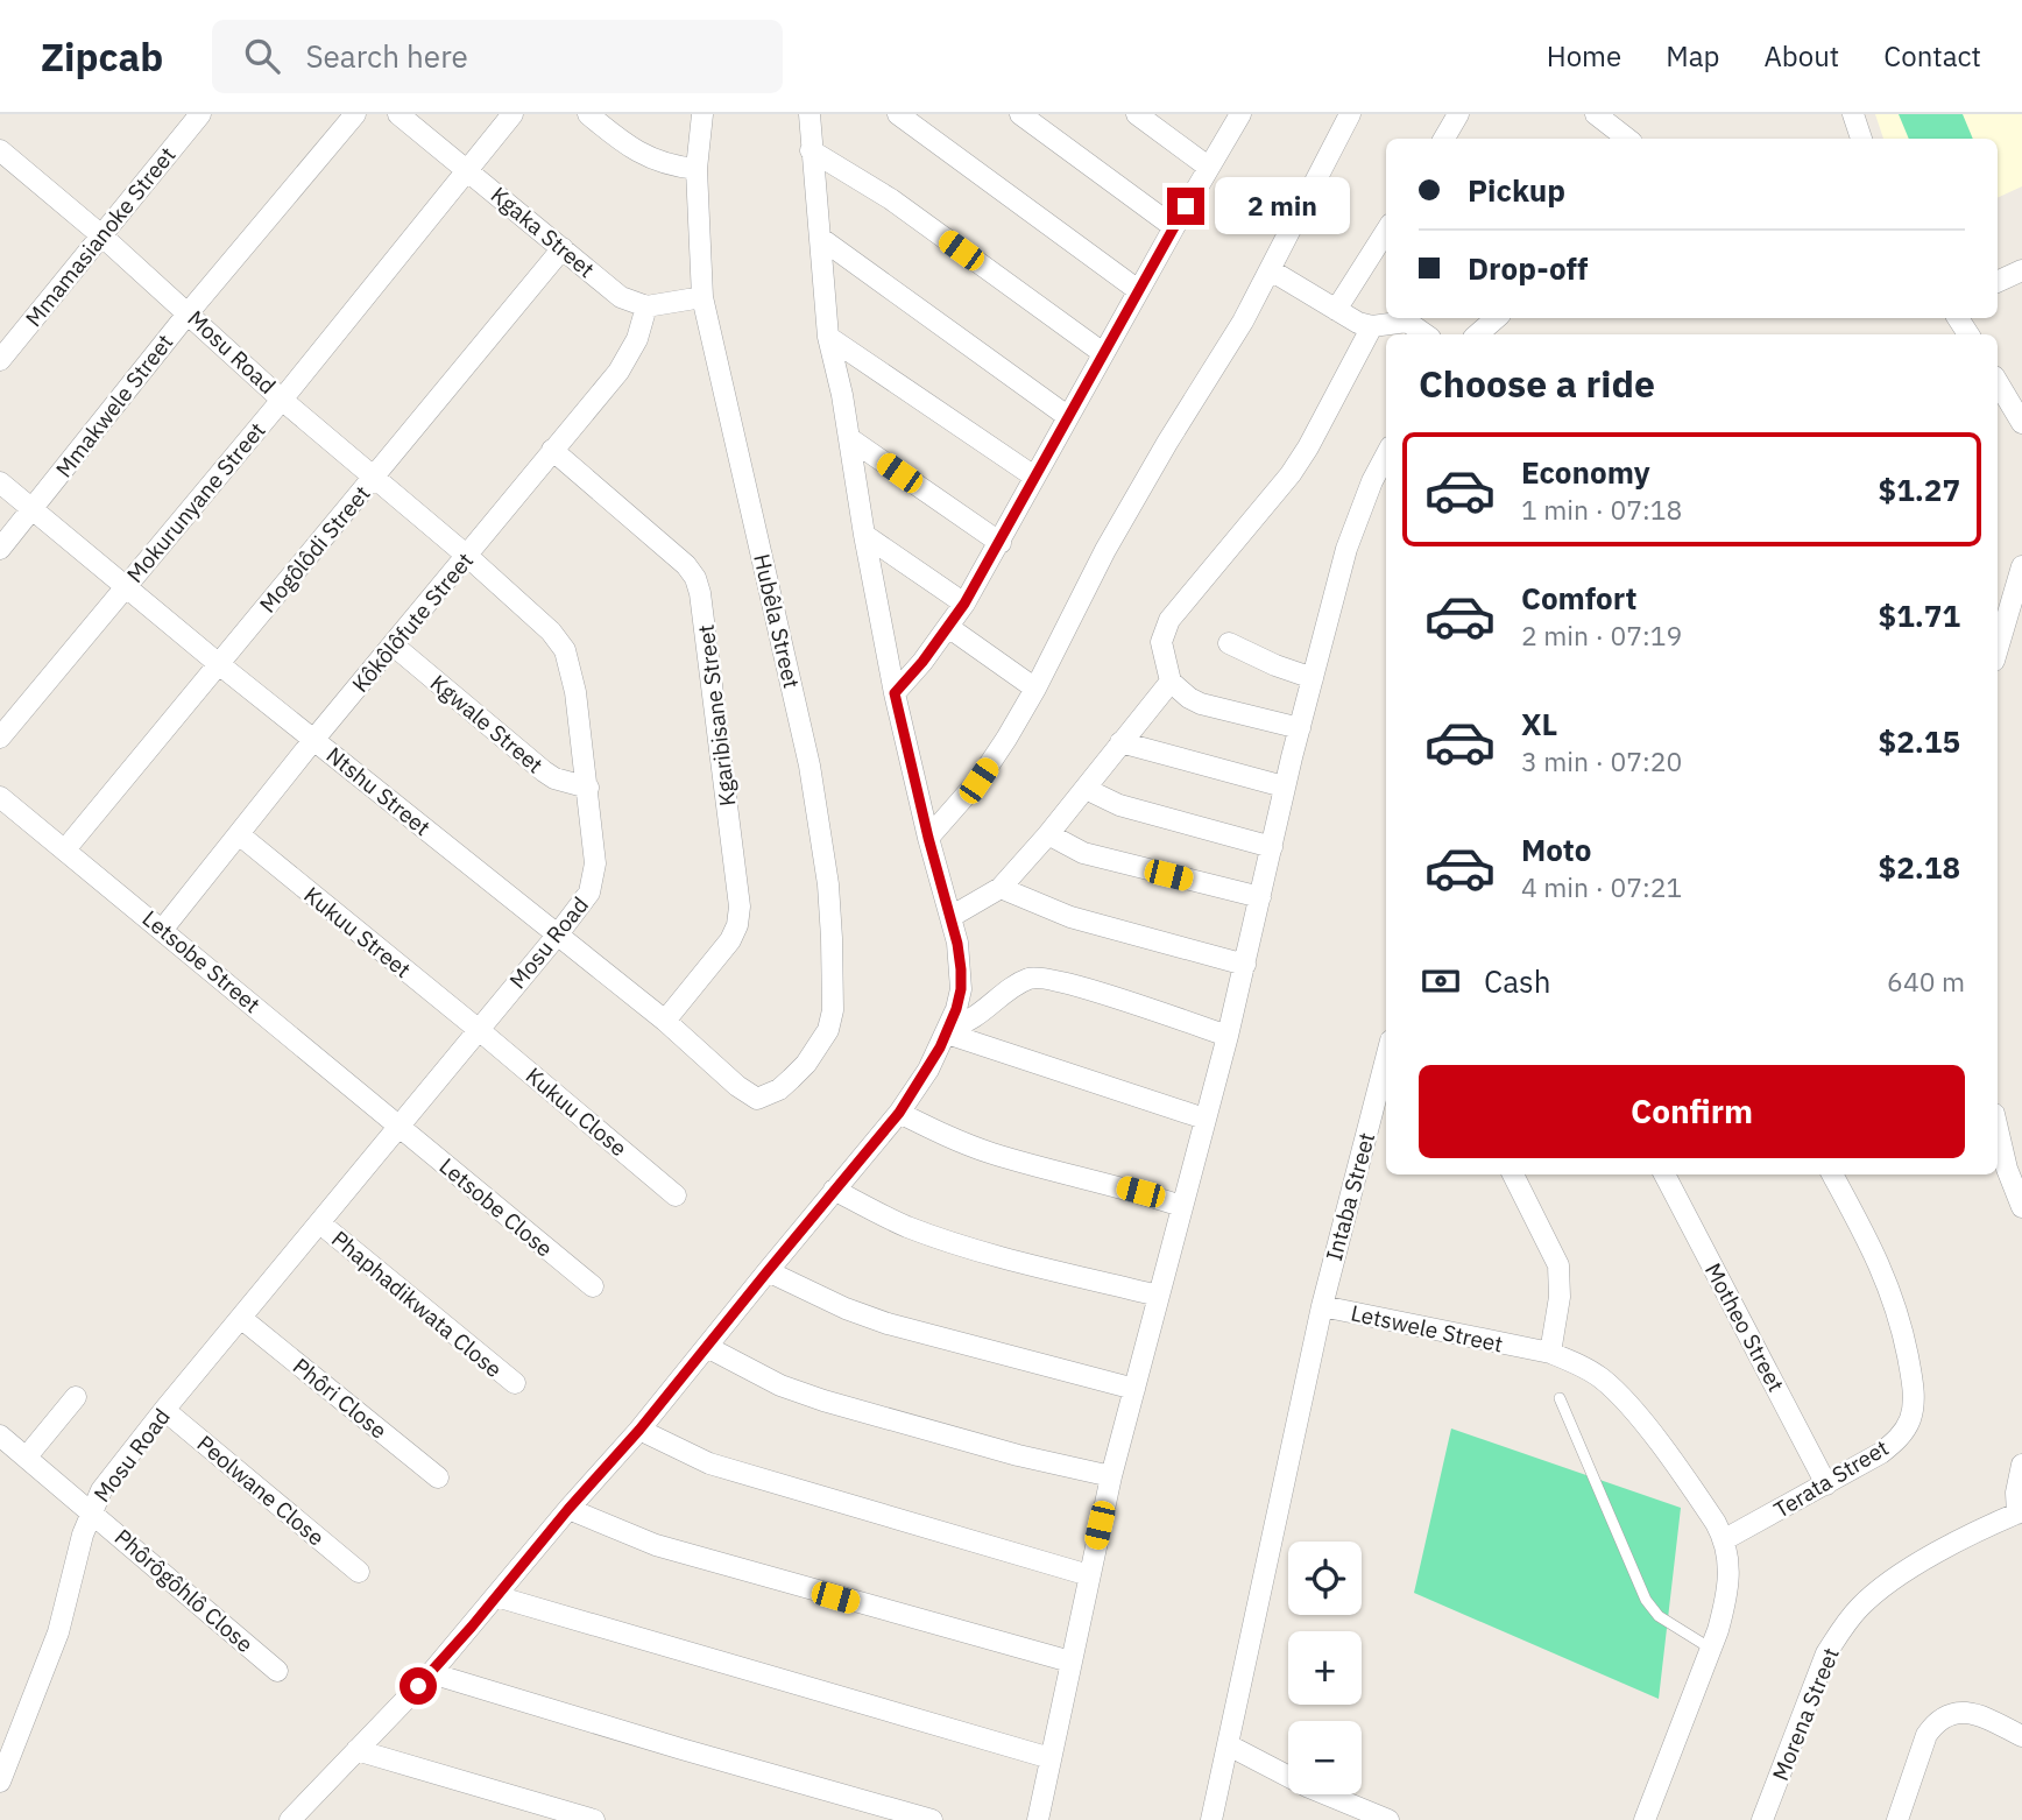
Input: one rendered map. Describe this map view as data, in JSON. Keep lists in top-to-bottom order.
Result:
{
  "streets": {
    "street": [
      "Kgaka Street",
      "Mmamasianoke Street",
      "Mosu Road",
      "Mmakwele Street",
      "Mokurunyane Street",
      "Mogôlôdi Street",
      "Hubêla Street",
      "Kôkôlôfute Street",
      "Kgaribisane Street",
      "Kgwale Street",
      "Ntshu Street",
      "Kukuu Street",
      "Letsobe Street",
      "Kukuu Close",
      "Intaba Street",
      "Letsobe Close",
      "Phaphadikwata Close",
      "Motheo Street",
      "Letswele Street",
      "Phôri Close",
      "Terata Street",
      "Peolwane Close",
      "Phôrôgôhlô Close",
      "Morena Street"
    ]
  },
  "crossings": [
    ["Kgaka Street", "Mokurunyane Street"],
    ["Kgaka Street", "Mogôlôdi Street"],
    ["Kgaka Street", "Kôkôlôfute Street"],
    ["Mmamasianoke Street", "Mosu Road"],
    ["Mosu Road", "Mmakwele Street"],
    ["Mosu Road", "Mokurunyane Street"],
    ["Mosu Road", "Mogôlôdi Street"],
    ["Mosu Road", "Kôkôlôfute Street"],
    ["Mosu Road", "Kgwale Street"],
    ["Mosu Road", "Ntshu Street"],
    ["Mosu Road", "Kukuu Street"],
    ["Mosu Road", "Letsobe Street"],
    ["Mosu Road", "Kukuu Close"],
    ["Mosu Road", "Letsobe Close"],
    ["Mosu Road", "Phaphadikwata Close"],
    ["Mosu Road", "Phôri Close"],
    ["Mosu Road", "Peolwane Close"],
    ["Mosu Road", "Phôrôgôhlô Close"],
    ["Mmakwele Street", "Ntshu Street"],
    ["Mokurunyane Street", "Ntshu Street"],
    ["Mogôlôdi Street", "Ntshu Street"],
    ["Mogôlôdi Street", "Letsobe Street"],
    ["Hubêla Street", "Ntshu Street"],
    ["Kôkôlôfute Street", "Kgaribisane Street"],
    ["Kôkôlôfute Street", "Kgwale Street"],
    ["Kôkôlôfute Street", "Ntshu Street"],
    ["Kôkôlôfute Street", "Kukuu Street"],
    ["Kôkôlôfute Street", "Letsobe Street"],
    ["Kgaribisane Street", "Ntshu Street"],
    ["Kukuu Street", "Kukuu Close"],
    ["Letsobe Street", "Letsobe Close"],
    ["Intaba Street", "Letswele Street"],
    ["Motheo Street", "Terata Street"],
    ["Letswele Street", "Terata Street"]
  ],
  "page": {
    "header": "Zipcab",
    "search": "Search here",
    "nav": [
      "Home",
      "Map",
      "About",
      "Contact"
    ],
    "banner": ["Pickup", "Drop-off"],
    "bubble": "2 min",
    "heading": "Choose a ride",
    "list": [
      {
        "name": "Economy",
        "note": "1 min · 07:18",
        "value": "$1.27"
      },
      {
        "name": "Comfort",
        "note": "2 min · 07:19",
        "value": "$1.71"
      },
      {
        "name": "XL",
        "note": "3 min · 07:20",
        "value": "$2.15"
      },
      {
        "name": "Moto",
        "note": "4 min · 07:21",
        "value": "$2.18"
      }
    ],
    "pay": ["Cash", "640 m"],
    "buttons": "Confirm",
    "map_buttons": ["+", "−"]
  }
}
